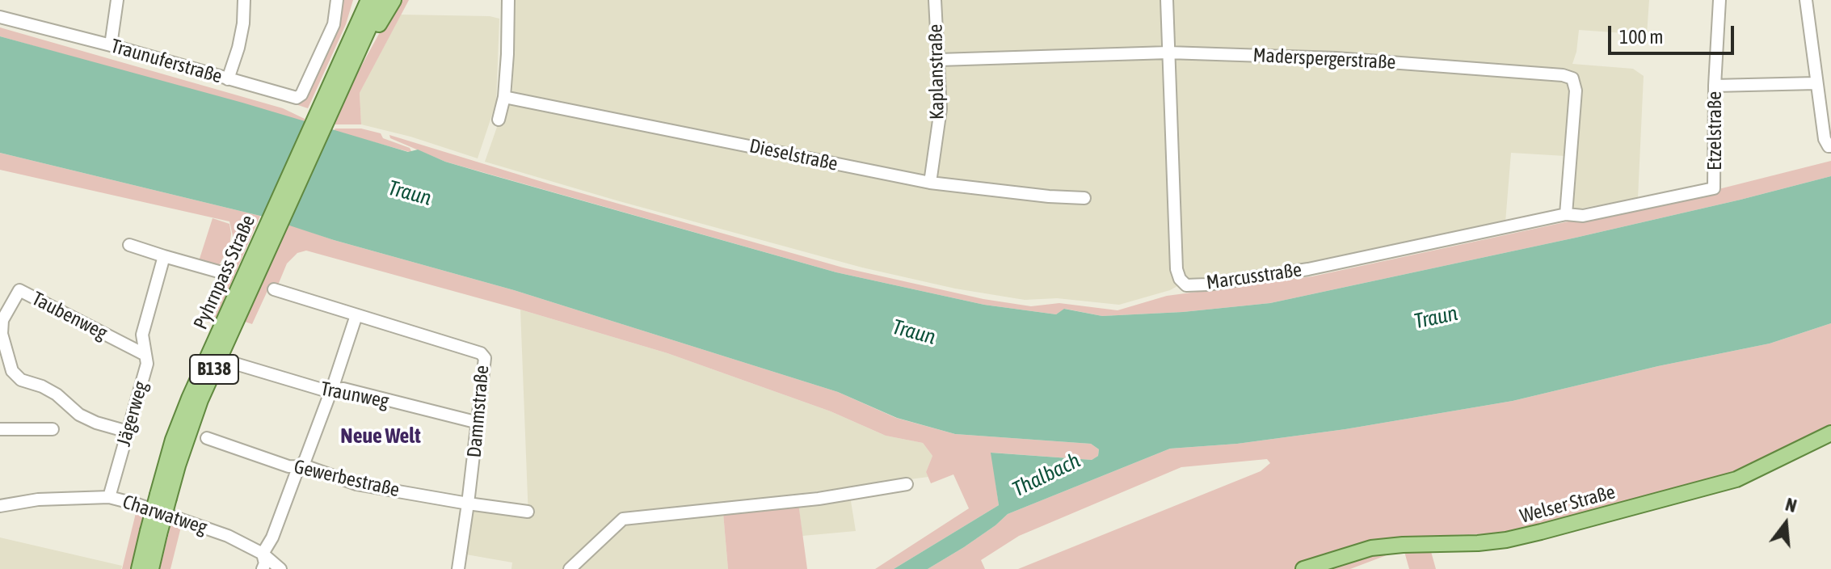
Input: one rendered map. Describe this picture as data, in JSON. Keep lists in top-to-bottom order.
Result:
{
  "streets": {
    "main road": ["Pyhrnpass Straße", "B138", "Welser Straße"],
    "street": [
      "Maderspergerstraße",
      "Traunuferstraße",
      "Kaplanstraße",
      "Etzelstraße",
      "Dieselstraße",
      "Marcusstraße",
      "Taubenweg",
      "Traunweg",
      "Dammstraße",
      "Jägerweg",
      "Gewerbestraße",
      "Charwatweg"
    ]
  },
  "crossings": [
    ["Maderspergerstraße", "Kaplanstraße"],
    ["Maderspergerstraße", "Etzelstraße"],
    ["Maderspergerstraße", "Marcusstraße"],
    ["Kaplanstraße", "Dieselstraße"],
    ["Etzelstraße", "Marcusstraße"],
    ["Taubenweg", "Jägerweg"],
    ["Traunweg", "Dammstraße"],
    ["Dammstraße", "Gewerbestraße"],
    ["Jägerweg", "Charwatweg"]
  ],
  "districts": ["Neue Welt"],
  "water": ["Traun", "Thalbach"],
  "scale_bar": "100 m",
  "north": "top"
}
